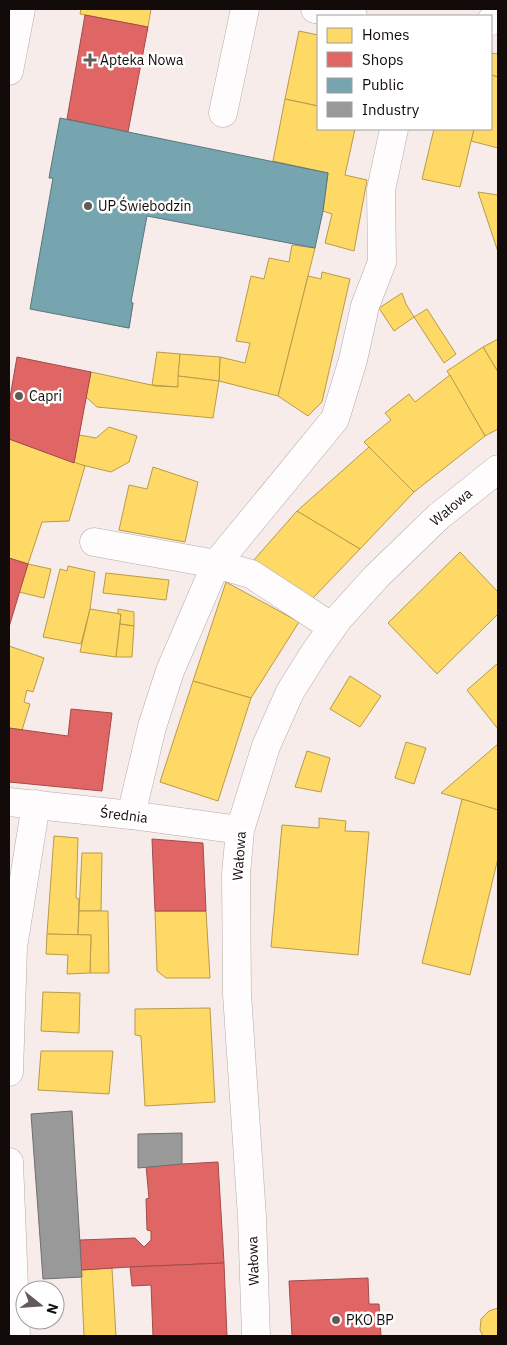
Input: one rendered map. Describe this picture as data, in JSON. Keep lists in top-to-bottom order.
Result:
{
  "streets": {
    "street": ["Wałowa", "Średnia"]
  },
  "crossings": [
    ["Wałowa", "Średnia"]
  ],
  "places": {
    "health": ["Apteka Nowa"],
    "other": ["UP Świebodzin", "Capri", "PKO BP"]
  },
  "legend": [
    "Homes",
    "Shops",
    "Public",
    "Industry"
  ],
  "north": "right"
}
